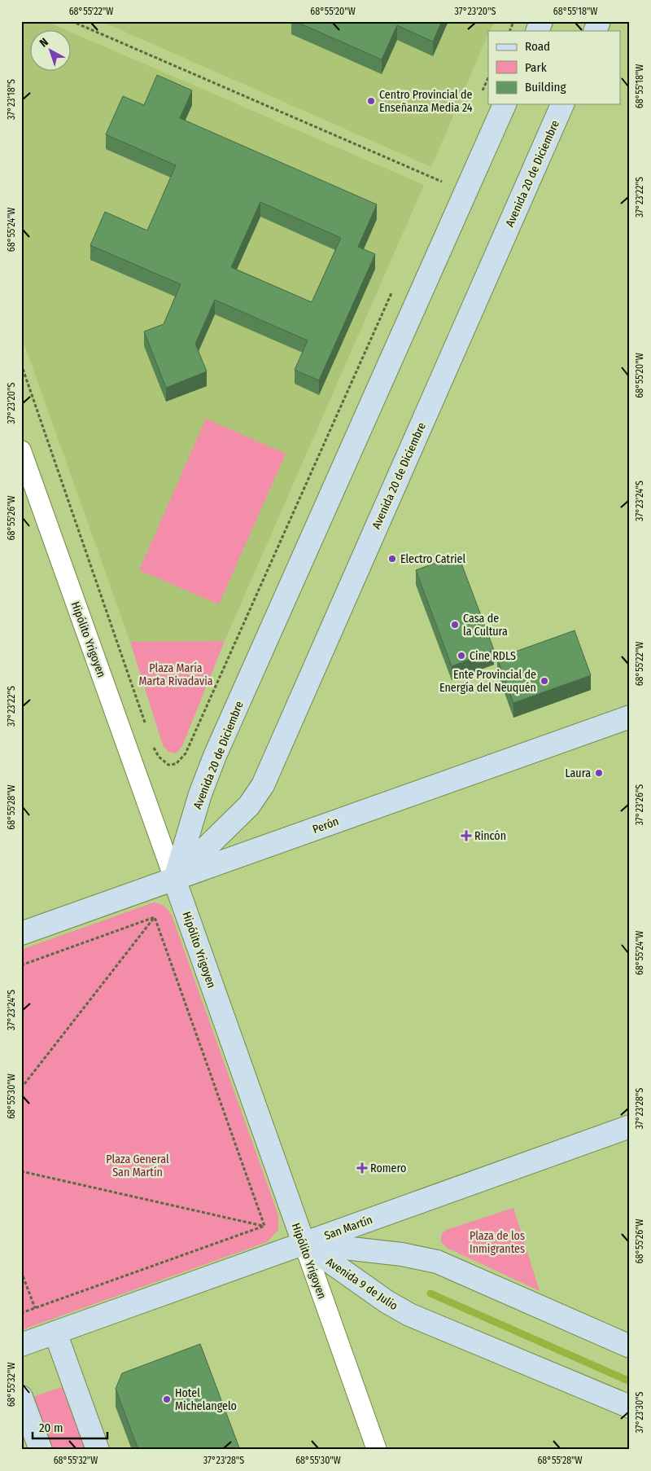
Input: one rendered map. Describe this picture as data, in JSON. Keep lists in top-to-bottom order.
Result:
{
  "streets": {
    "street": [
      "Avenida 20 de Diciembre",
      "Hipólito Yrigoyen",
      "Perón",
      "San Martín",
      "Avenida 9 de Julio"
    ]
  },
  "crossings": [
    ["Avenida 20 de Diciembre", "Hipólito Yrigoyen"],
    ["Avenida 20 de Diciembre", "Perón"],
    ["Hipólito Yrigoyen", "Perón"],
    ["Hipólito Yrigoyen", "San Martín"],
    ["Hipólito Yrigoyen", "Avenida 9 de Julio"],
    ["San Martín", "Avenida 9 de Julio"]
  ],
  "parks": ["Plaza María Marta Rivadavia", "Plaza General San Martín", "Plaza de los Inmigrantes"],
  "places": {
    "other": [
      "Centro Provincial de Enseñanza Media 24",
      "Electro Catriel",
      "Casa de la Cultura",
      "Cine RDLS",
      "Ente Provincial de Energía del Neuquén",
      "Laura",
      "Hotel Michelangelo"
    ],
    "health": ["Rincón", "Romero"]
  },
  "legend": ["Road", "Park", "Building"],
  "scale_bar": "20 m",
  "north": "top left",
  "coordinates": [
    "68°55'22\"W",
    "68°55'20\"W",
    "37°23'20\"S",
    "68°55'18\"W",
    "37°23'18\"S",
    "37°23'22\"S",
    "68°55'24\"W",
    "37°23'24\"S",
    "68°55'26\"W",
    "37°23'26\"S",
    "68°55'28\"W",
    "68°55'30\"W",
    "37°23'28\"S",
    "68°55'32\"W",
    "37°23'30\"S"
  ]
}
